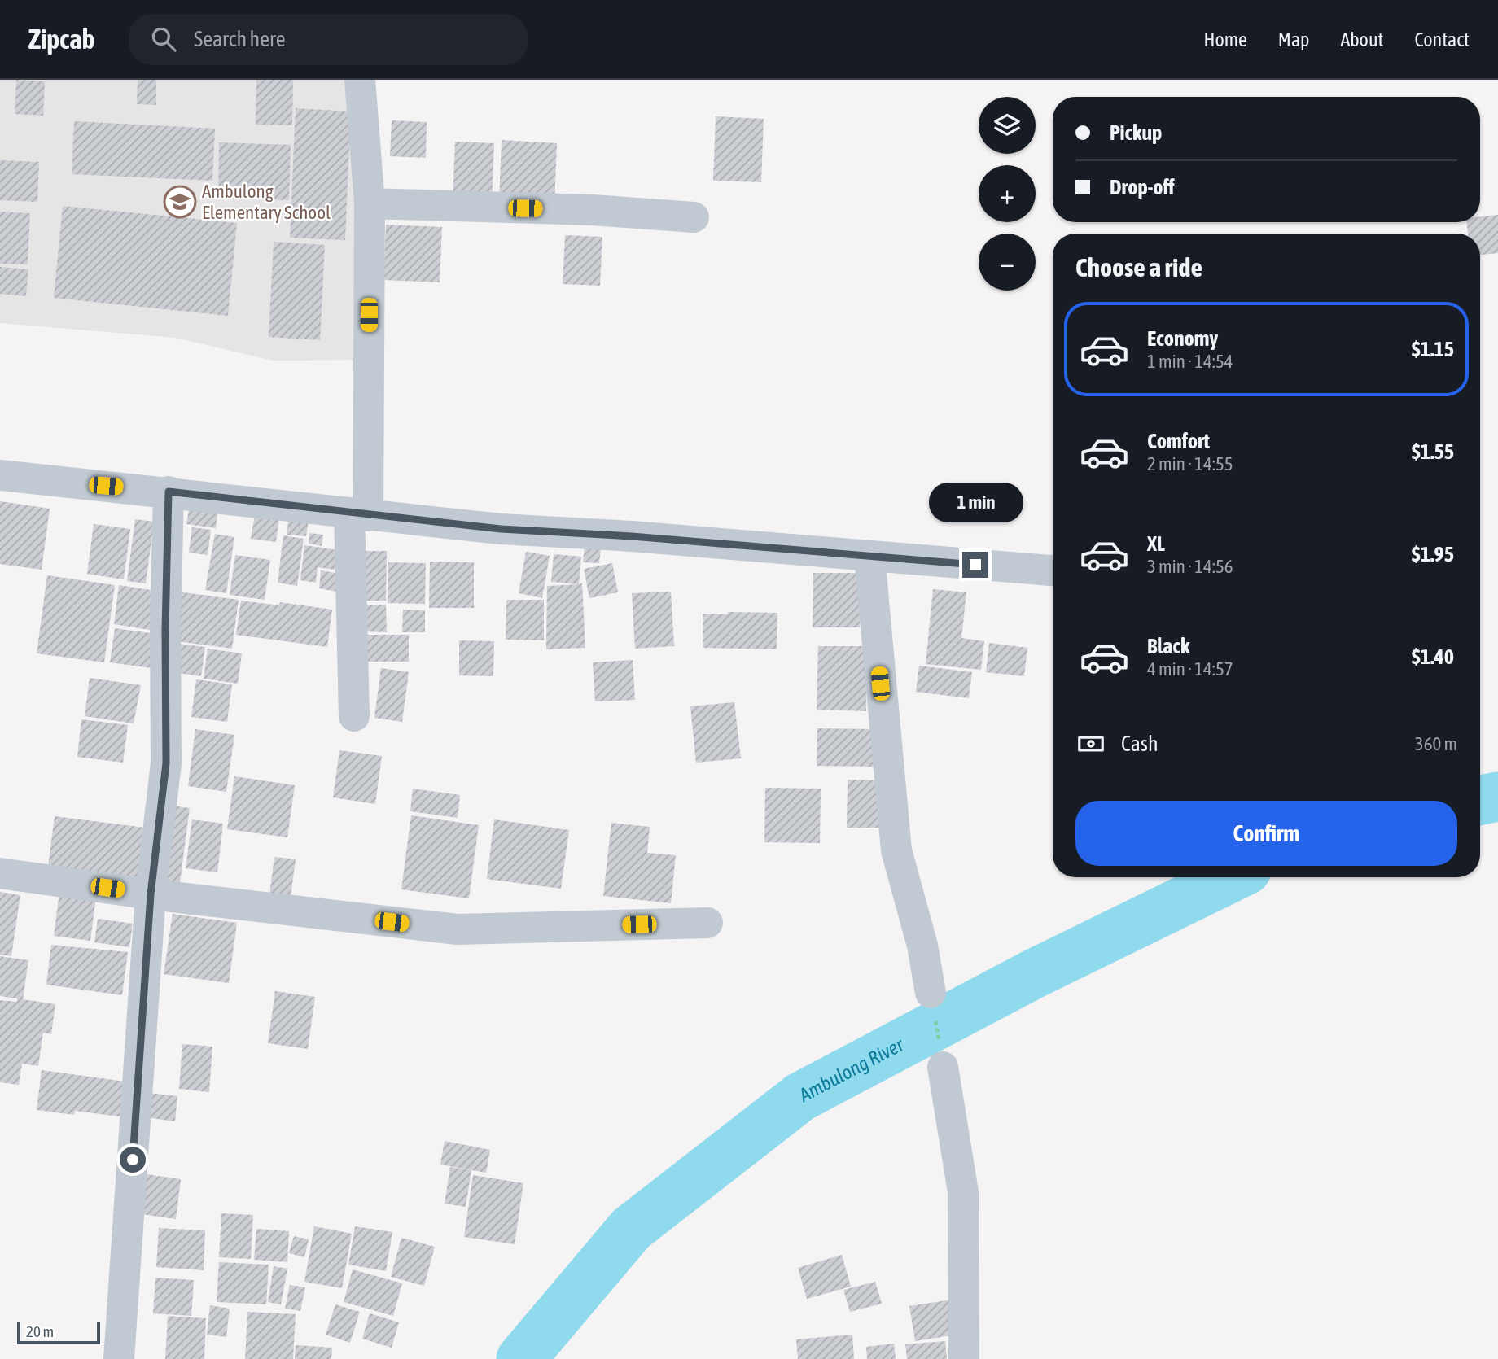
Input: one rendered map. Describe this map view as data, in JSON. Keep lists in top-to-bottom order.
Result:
{
  "water": ["Ambulong River"],
  "places": {
    "school or university": ["Ambulong Elementary School"]
  },
  "scale_bar": "20 m",
  "page": {
    "header": "Zipcab",
    "search": "Search here",
    "nav": [
      "Home",
      "Map",
      "About",
      "Contact"
    ],
    "map_buttons": ["+", "−"],
    "banner": ["Pickup", "Drop-off"],
    "heading": "Choose a ride",
    "list": [
      {
        "name": "Economy",
        "note": "1 min · 14:54",
        "value": "$1.15"
      },
      {
        "name": "Comfort",
        "note": "2 min · 14:55",
        "value": "$1.55"
      },
      {
        "name": "XL",
        "note": "3 min · 14:56",
        "value": "$1.95"
      },
      {
        "name": "Black",
        "note": "4 min · 14:57",
        "value": "$1.40"
      }
    ],
    "bubble": "1 min",
    "pay": ["Cash", "360 m"],
    "buttons": "Confirm",
    "scale": "20 m"
  }
}
